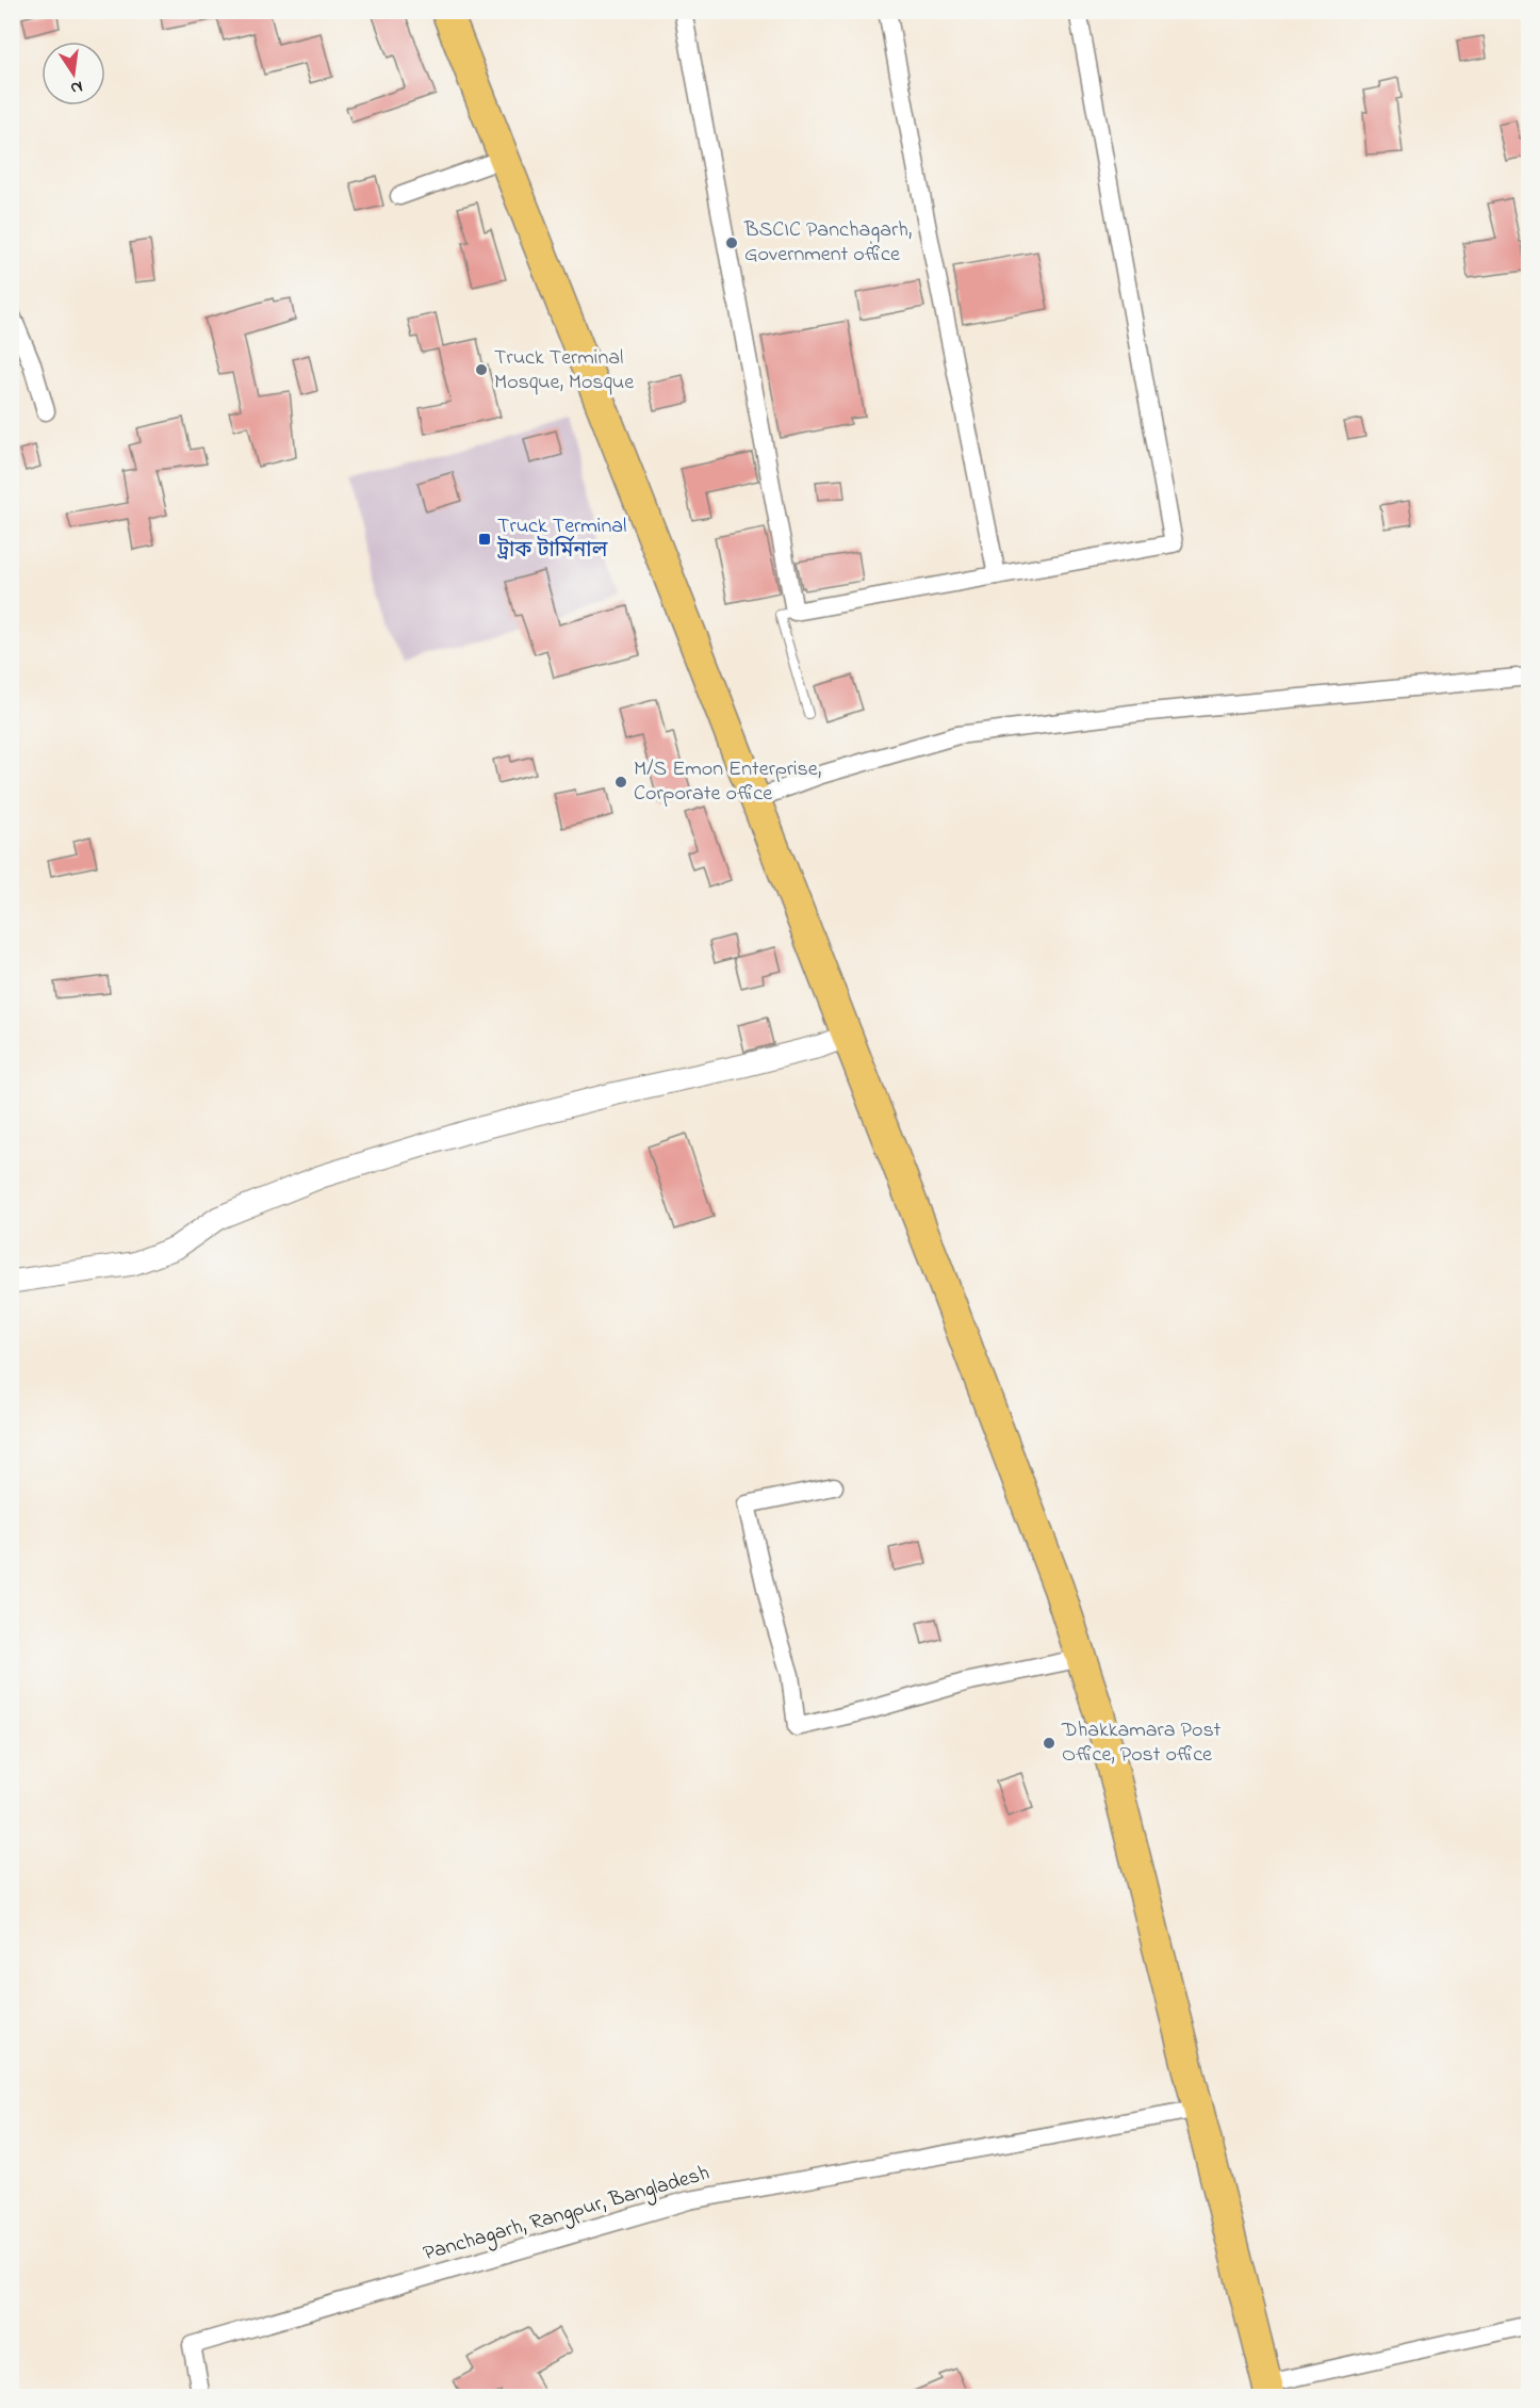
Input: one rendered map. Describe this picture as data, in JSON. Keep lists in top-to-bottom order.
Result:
{
  "streets": {
    "street": ["Panchagarh, Rangpur, Bangladesh"]
  },
  "places": {
    "other": [
      "BSCIC Panchagarh, Government office",
      "Truck Terminal Mosque, Mosque",
      "M/S Emon Enterprise, Corporate office",
      "Dhakkamara Post Office, Post office"
    ],
    "transit": ["Truck Terminal ট্রাক টার্মিনাল"]
  },
  "north": "bottom"
}
